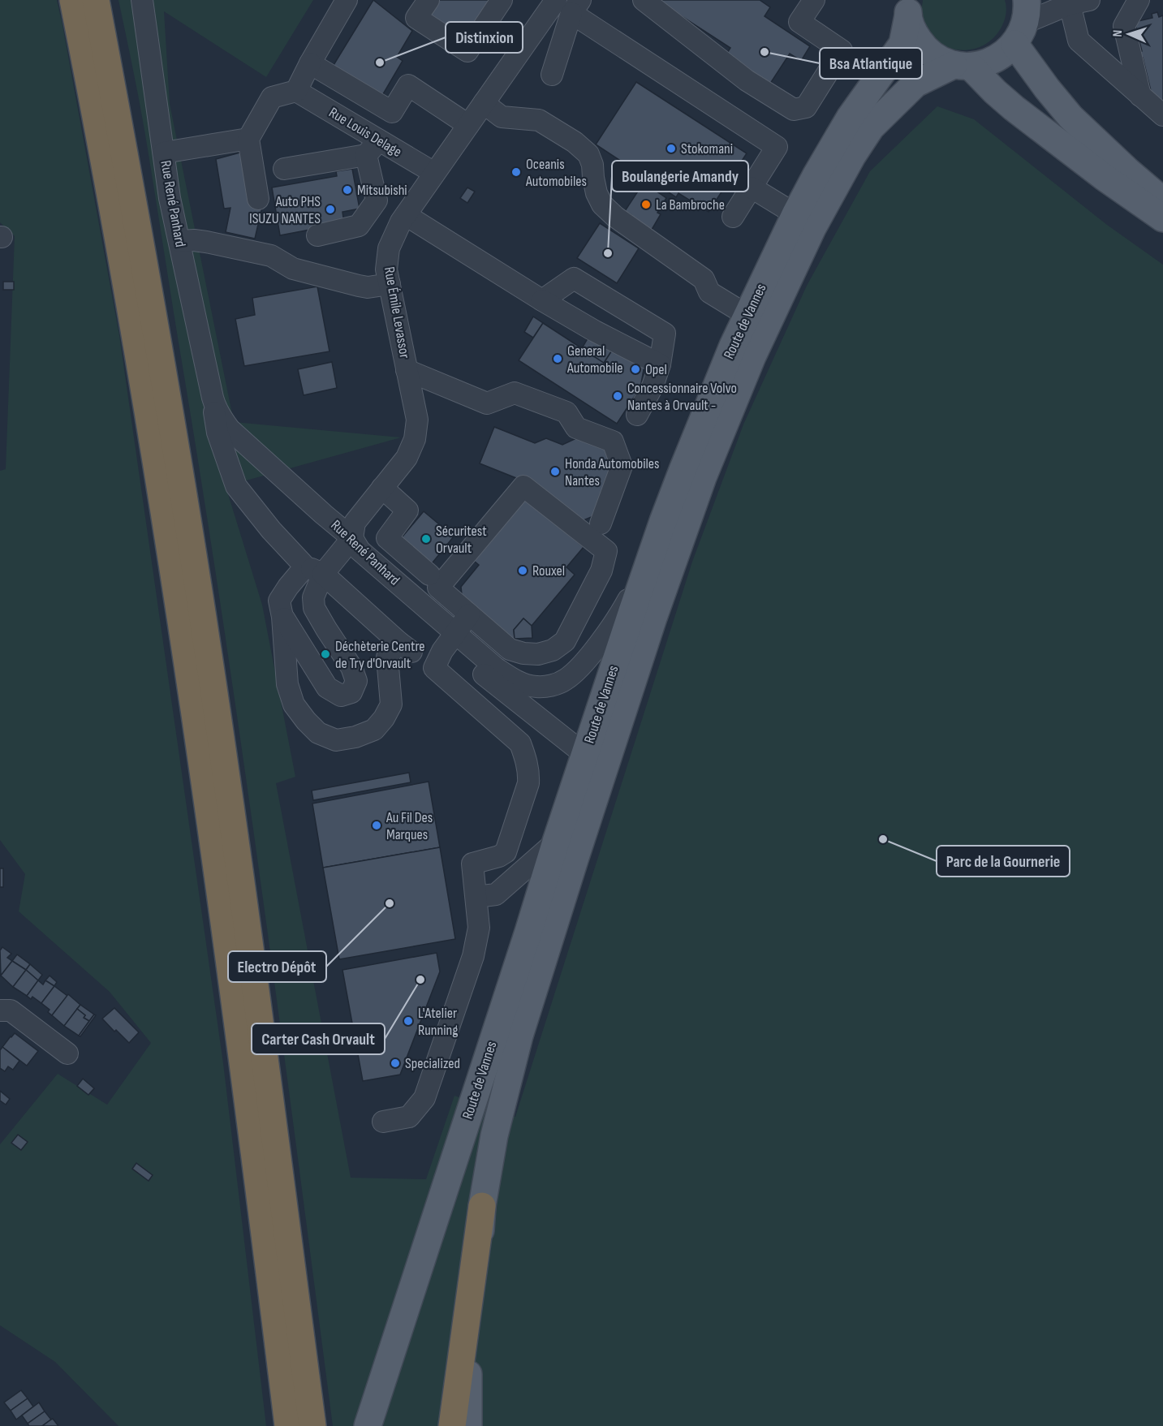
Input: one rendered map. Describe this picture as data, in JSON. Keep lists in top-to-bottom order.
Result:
{
  "streets": {
    "main road": ["Route de Vannes"],
    "street": ["Rue Louis Delage", "Rue René Panhard", "Rue Émile Levassor"]
  },
  "crossings": [
    ["Rue Louis Delage", "Rue Émile Levassor"],
    ["Rue René Panhard", "Rue Émile Levassor"],
    ["Rue René Panhard", "Route de Vannes"]
  ],
  "places": [
    "Bsa Atlantique",
    "Distinxion",
    "Stokomani",
    "Oceanis Automobiles",
    "Mitsubishi",
    "La Bambroche",
    "Auto PHS ISUZU NANTES",
    "Boulangerie Amandy",
    "General Automobile",
    "Opel",
    "Concessionnaire Volvo Nantes à Orvault -",
    "Honda Automobiles Nantes",
    "Sécuritest Orvault",
    "Rouxel",
    "Déchèterie Centre de Try d'Orvault",
    "Au Fil Des Marques",
    "Parc de la Gournerie",
    "Electro Dépôt",
    "Carter Cash Orvault",
    "L'Atelier Running",
    "Specialized"
  ],
  "north": "left"
}
